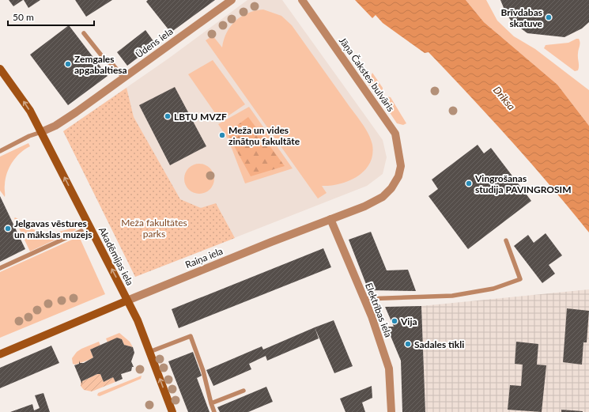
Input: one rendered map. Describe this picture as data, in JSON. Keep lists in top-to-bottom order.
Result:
{
  "streets": {
    "main road": ["Akadēmijas iela", "Raiņa iela"],
    "street": ["Ūdens iela", "Jāņa Čakstes bulvāris", "Elektrības iela"]
  },
  "crossings": [
    ["Ūdens iela", "Akadēmijas iela"],
    ["Jāņa Čakstes bulvāris", "Raiņa iela"],
    ["Akadēmijas iela", "Raiņa iela"],
    ["Raiņa iela", "Elektrības iela"]
  ],
  "one_way": ["Akadēmijas iela"],
  "water": ["Driksa"],
  "parks": ["Meža fakultātes parks"],
  "places": [
    "Brīvdabas skatuve",
    "Zemgales apgabaltiesa",
    "LBTU MVZF",
    "Meža un vides zinātņu fakultāte",
    "Vingrošanas studija PAVINGROSIM",
    "Jelgavas vēstures un mākslas muzejs",
    "Vija",
    "Sadales tīkli"
  ],
  "scale_bar": "50 m"
}
